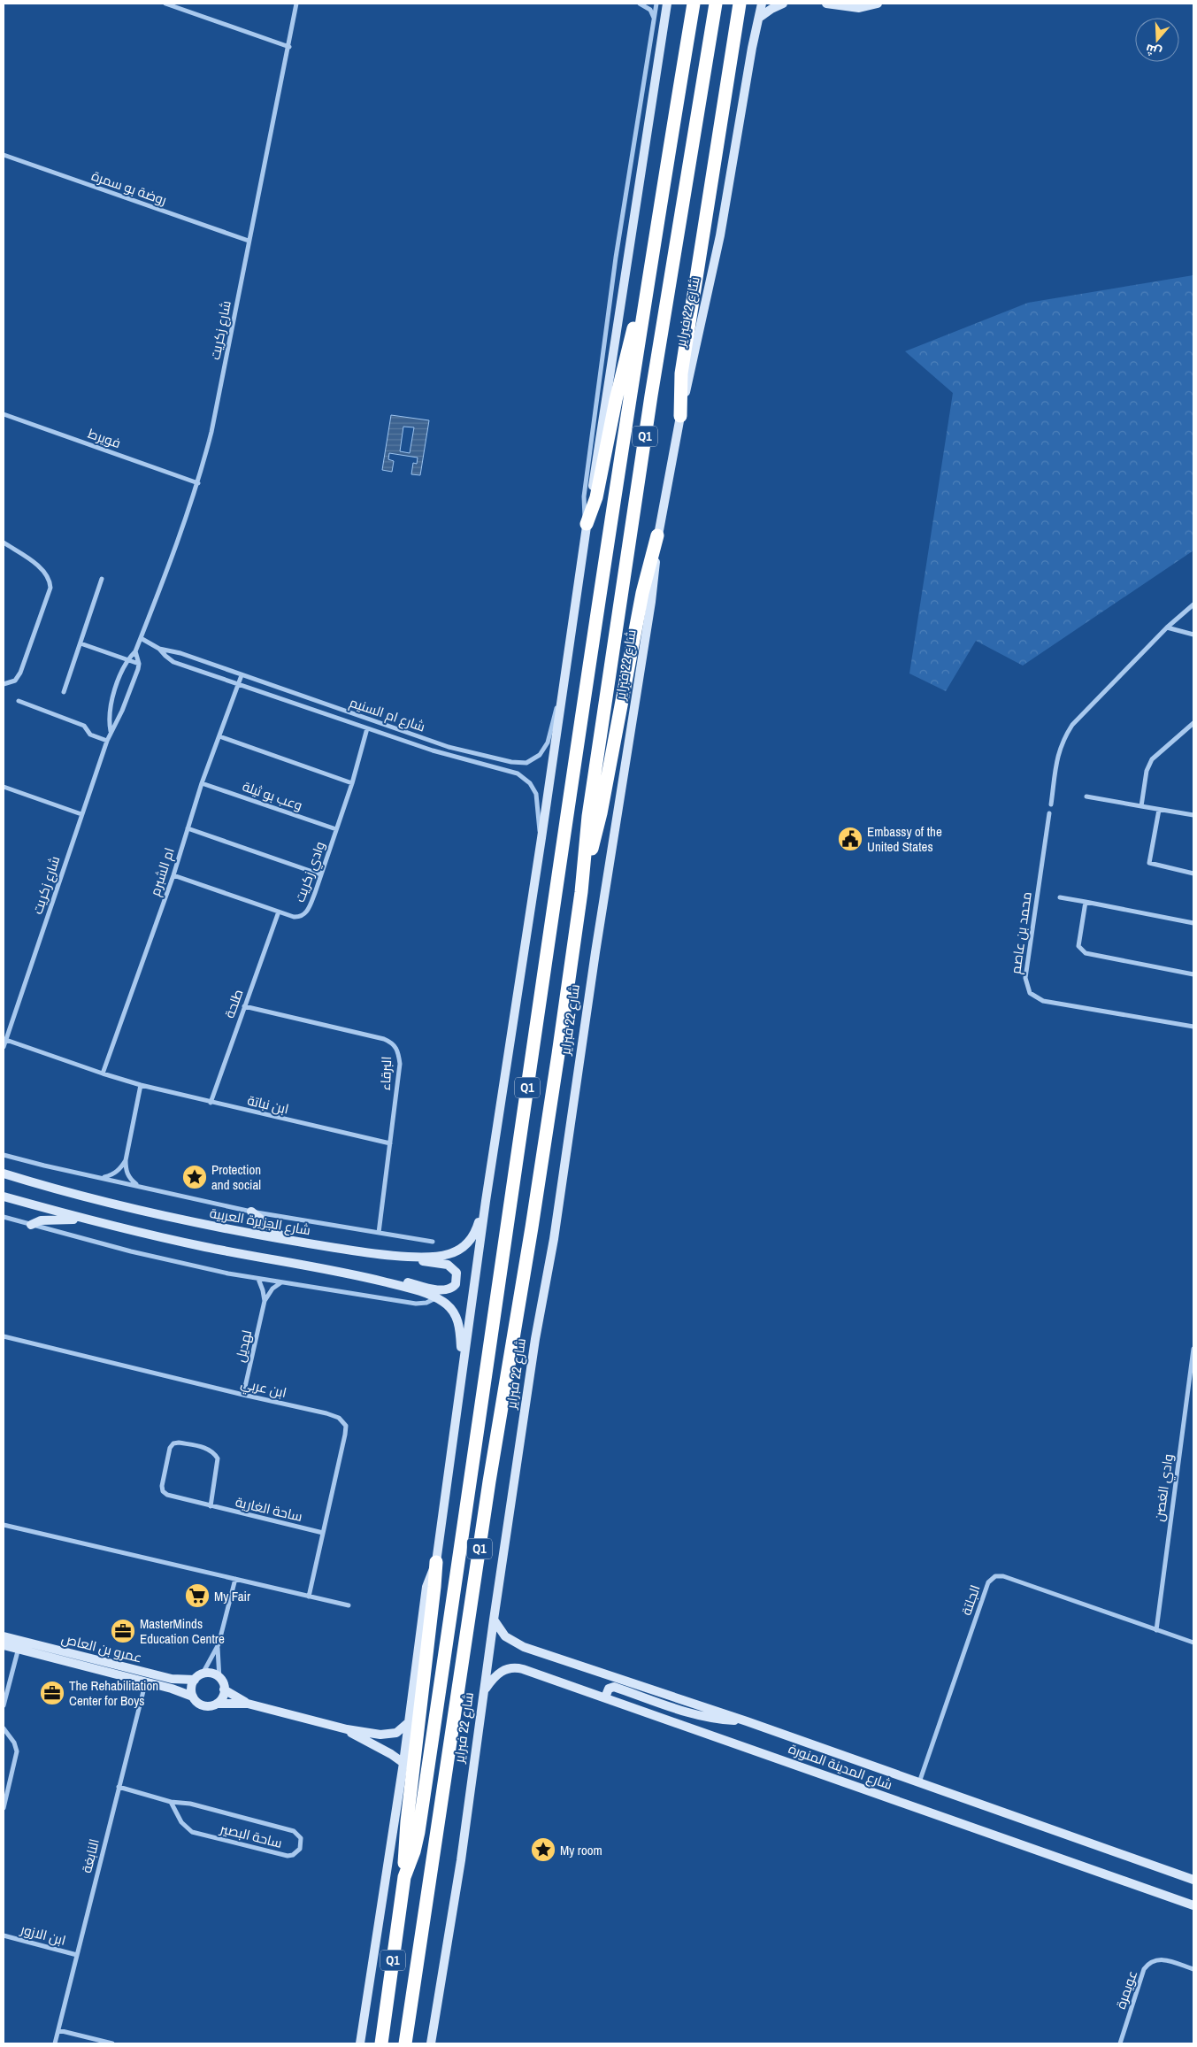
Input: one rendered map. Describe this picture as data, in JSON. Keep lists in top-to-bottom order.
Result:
{
  "streets": {
    "highway": ["شارع 22 فبراير", "Q1"],
    "main road": ["شارع الجزيرة العربية", "عمرو بن العاص", "شارع المدينة المنورة"],
    "street": [
      "روضة بو سمرة",
      "شارع زكريت",
      "فويرط",
      "شارع ام السنيم",
      "وعب بو ثيلة",
      "ام الشبرم",
      "وادي زكريت",
      "محمد بن عاصم",
      "طلحة",
      "البرقاء",
      "ابن نباتة",
      "لهديل",
      "ابن عربي",
      "وادي الغصن",
      "ساحة الغارية",
      "الجلتة",
      "ساحة البصير",
      "النابغة",
      "ابن الازور",
      "عويمرة"
    ]
  },
  "crossings": [
    ["روضة بو سمرة", "شارع زكريت"],
    ["شارع 22 فبراير", "شارع المدينة المنورة"],
    ["شارع زكريت", "فويرط"],
    ["شارع زكريت", "شارع ام السنيم"],
    ["شارع زكريت", "ابن نباتة"],
    ["شارع ام السنيم", "ام الشبرم"],
    ["شارع ام السنيم", "وادي زكريت"],
    ["وعب بو ثيلة", "ام الشبرم"],
    ["وعب بو ثيلة", "وادي زكريت"],
    ["ام الشبرم", "وادي زكريت"],
    ["ام الشبرم", "ابن نباتة"],
    ["وادي زكريت", "طلحة"],
    ["طلحة", "البرقاء"],
    ["طلحة", "ابن نباتة"],
    ["البرقاء", "ابن نباتة"],
    ["البرقاء", "شارع الجزيرة العربية"],
    ["لهديل", "ابن عربي"],
    ["ابن عربي", "ساحة الغارية"],
    ["وادي الغصن", "الجلتة"],
    ["الجلتة", "شارع المدينة المنورة"],
    ["عمرو بن العاص", "النابغة"],
    ["ساحة البصير", "النابغة"],
    ["النابغة", "ابن الازور"]
  ],
  "places": {
    "public building": ["Embassy of the United States"],
    "place": ["Protection and social", "My room"],
    "supermarket": ["My Fair"],
    "office": ["MasterMinds Education Centre", "The Rehabilitation Center for Boys"]
  },
  "north": "bottom"
}
